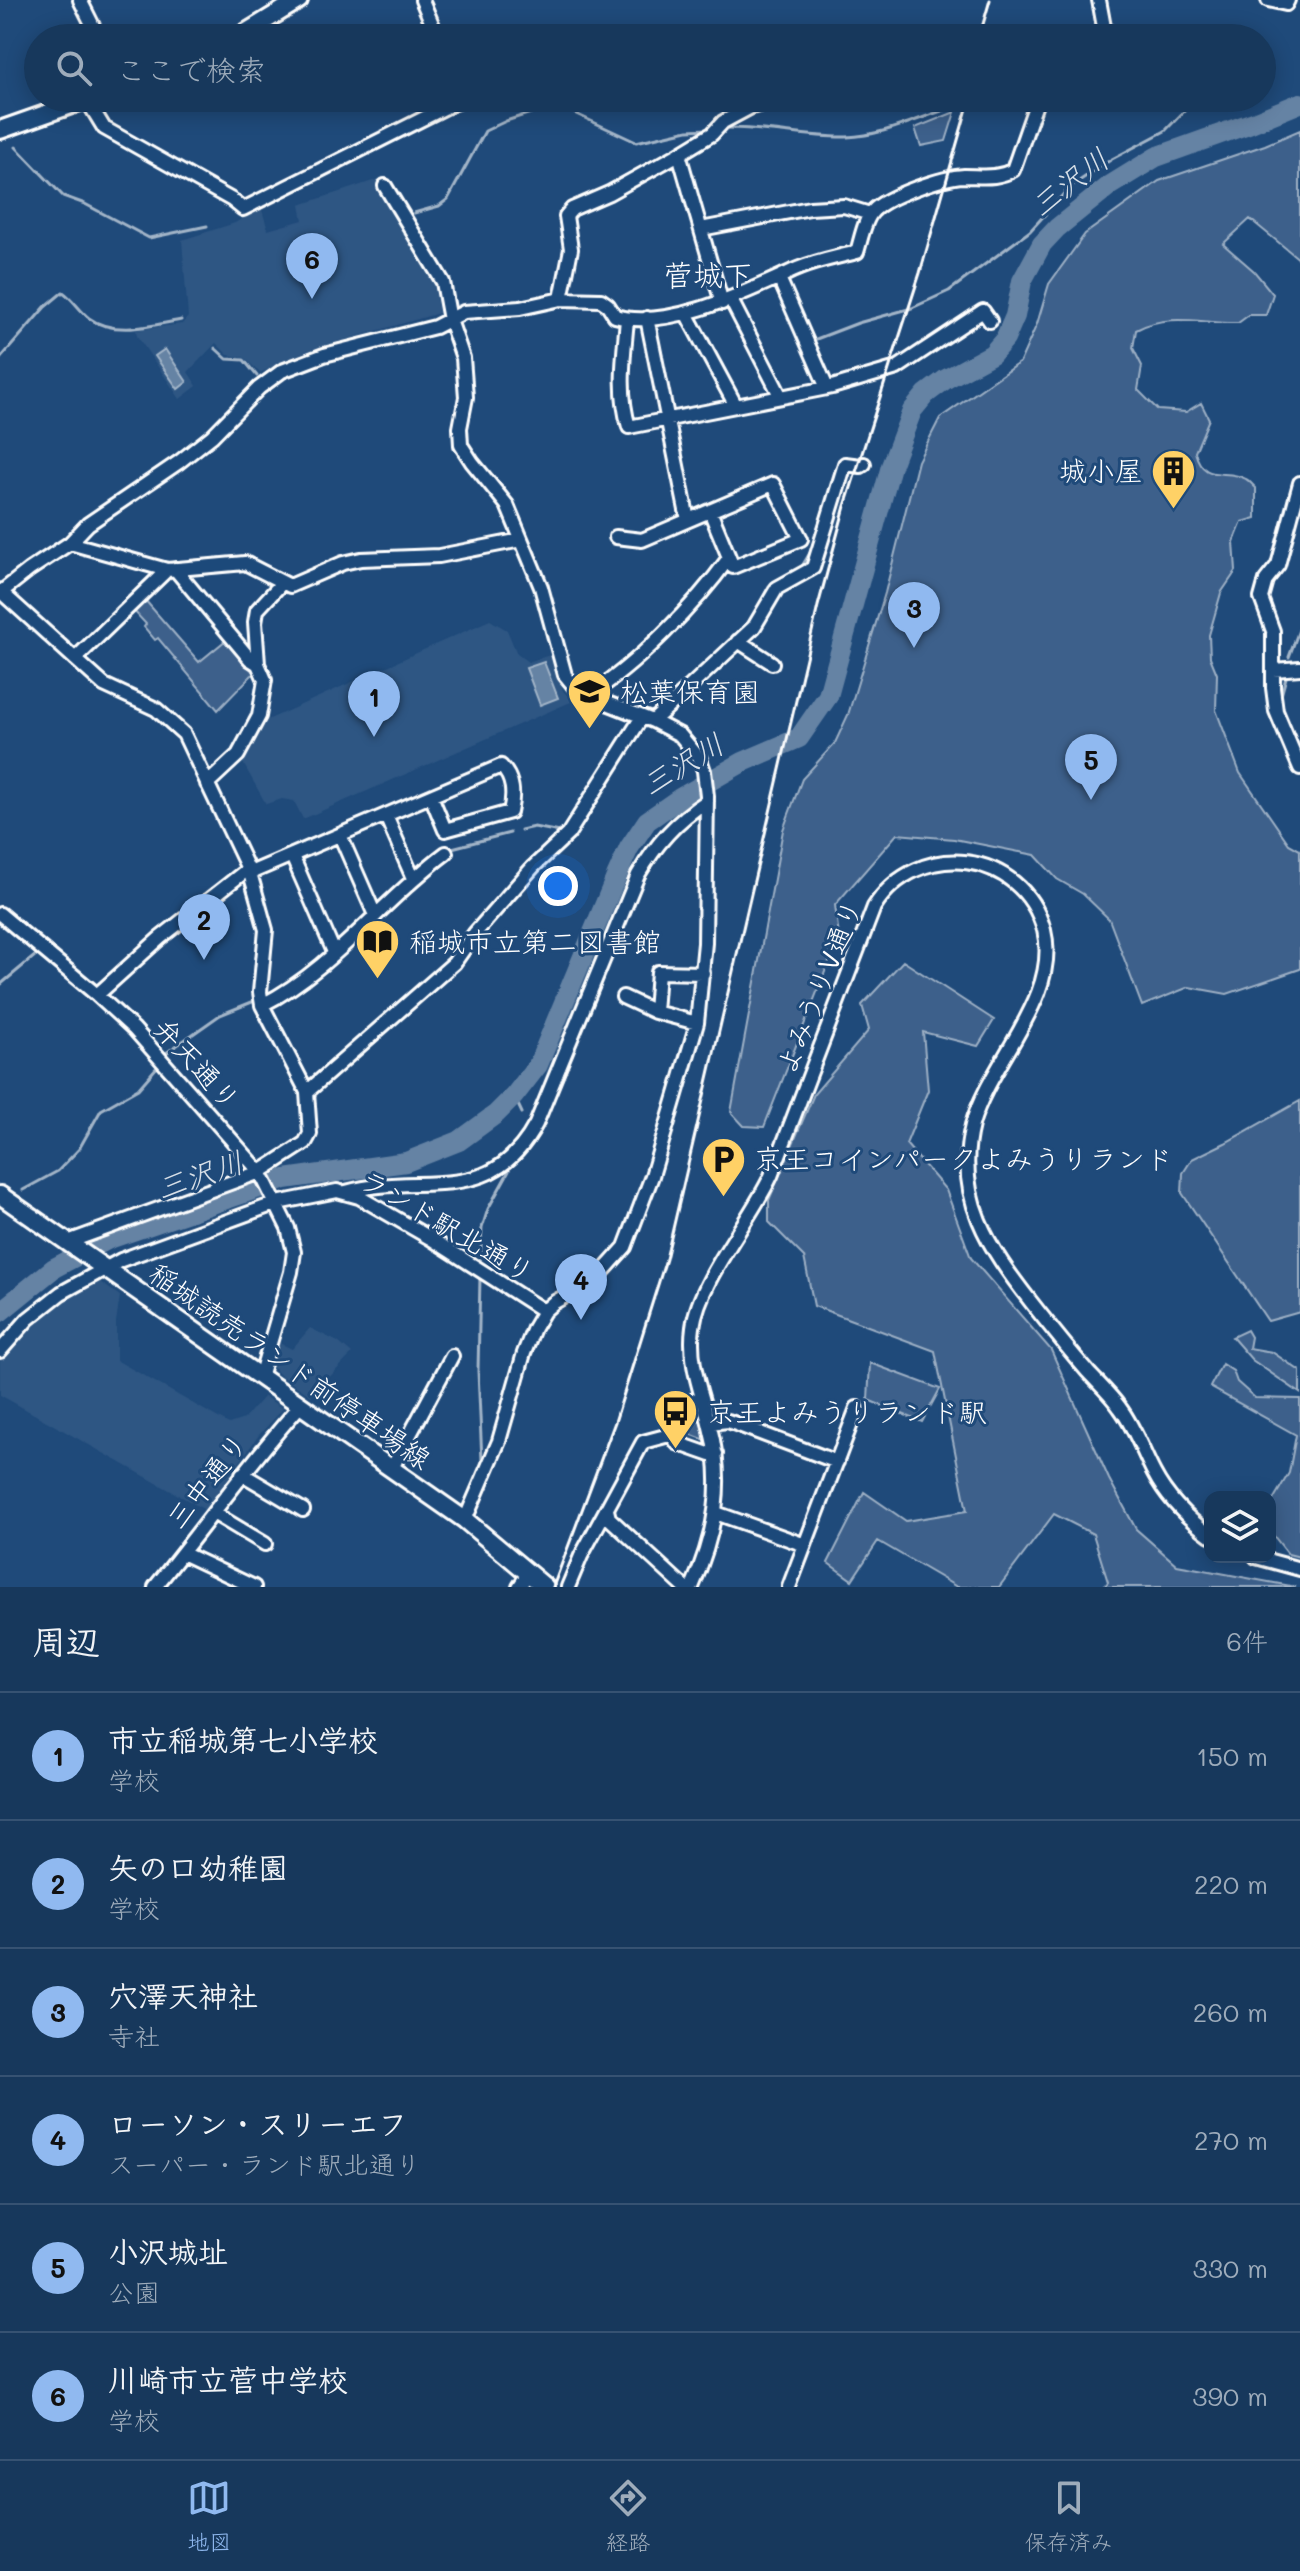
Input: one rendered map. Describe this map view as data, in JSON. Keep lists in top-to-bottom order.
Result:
{
  "streets": {
    "main road": ["稲城読売ランド前停車場線"],
    "street": [
      "よみうりV通り",
      "弁天通り",
      "ランド駅北通り",
      "三中通り"
    ]
  },
  "crossings": [
    ["弁天通り", "ランド駅北通り"],
    ["弁天通り", "稲城読売ランド前停車場線"],
    ["ランド駅北通り", "稲城読売ランド前停車場線"],
    ["稲城読売ランド前停車場線", "三中通り"]
  ],
  "districts": ["菅城下"],
  "water": ["三沢川"],
  "places": {
    "building": ["城小屋"],
    "school or university": ["松葉保育園"],
    "library": ["稲城市立第二図書館"],
    "parking": ["京王コインパークよみうりランド"],
    "bus stop": ["京王よみうりランド駅"]
  },
  "page": {
    "search": "ここで検索",
    "pins": [
      "6",
      "3",
      "1",
      "5",
      "2",
      "4"
    ],
    "heading": ["周辺", "6件"],
    "list": [
      {
        "mark": "1",
        "name": "市立稲城第七小学校",
        "note": "学校",
        "value": "150 m"
      },
      {
        "mark": "2",
        "name": "矢の口幼稚園",
        "note": "学校",
        "value": "220 m"
      },
      {
        "mark": "3",
        "name": "穴澤天神社",
        "note": "寺社",
        "value": "260 m"
      },
      {
        "mark": "4",
        "name": "ローソン・スリーエフ",
        "note": "スーパー · ランド駅北通り",
        "value": "270 m"
      },
      {
        "mark": "5",
        "name": "小沢城址",
        "note": "公園",
        "value": "330 m"
      },
      {
        "mark": "6",
        "name": "川崎市立菅中学校",
        "note": "学校",
        "value": "390 m"
      }
    ],
    "nav": ["地図", "経路", "保存済み"]
  }
}
